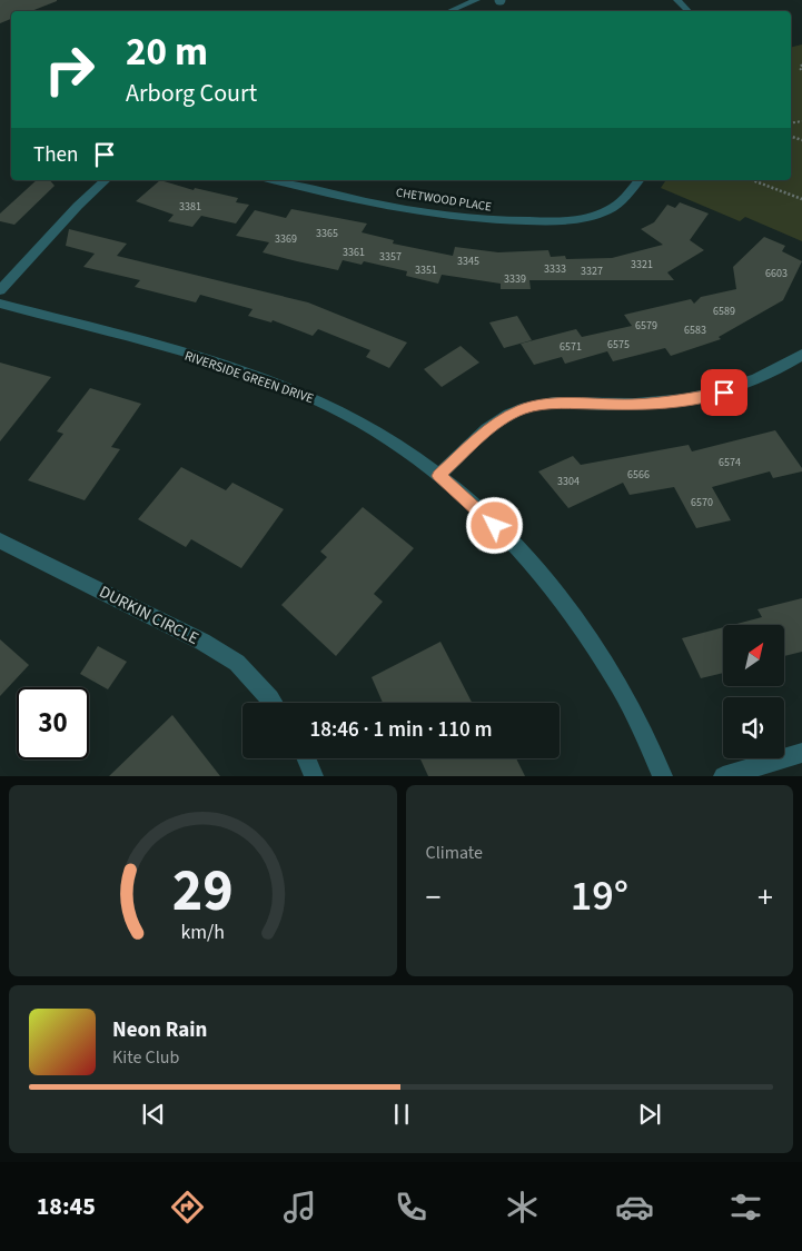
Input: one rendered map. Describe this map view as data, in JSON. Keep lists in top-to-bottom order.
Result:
{
  "streets": {
    "street": ["CHETWOOD PLACE", "RIVERSIDE GREEN DRIVE", "DURKIN CIRCLE"]
  },
  "house_numbers": [
    "3381",
    "3365",
    "3369",
    "3361",
    "3357",
    "3345",
    "3321",
    "3333",
    "3351",
    "3327",
    "6603",
    "3339",
    "6589",
    "6579",
    "6583",
    "6575",
    "6571",
    "6574",
    "6566",
    "3304",
    "6570"
  ],
  "north": "top right",
  "page": {
    "turn": ["20 m", "Arborg Court"],
    "then": "Then",
    "limit": "30",
    "trip": "18:46 · 1 min · 110 m",
    "tile": "Climate",
    "heat": ["−", "19°", "+"],
    "song": ["Neon Rain", "Kite Club"],
    "tabs": "18:45",
    "gauge": ["29", "km/h"]
  }
}
